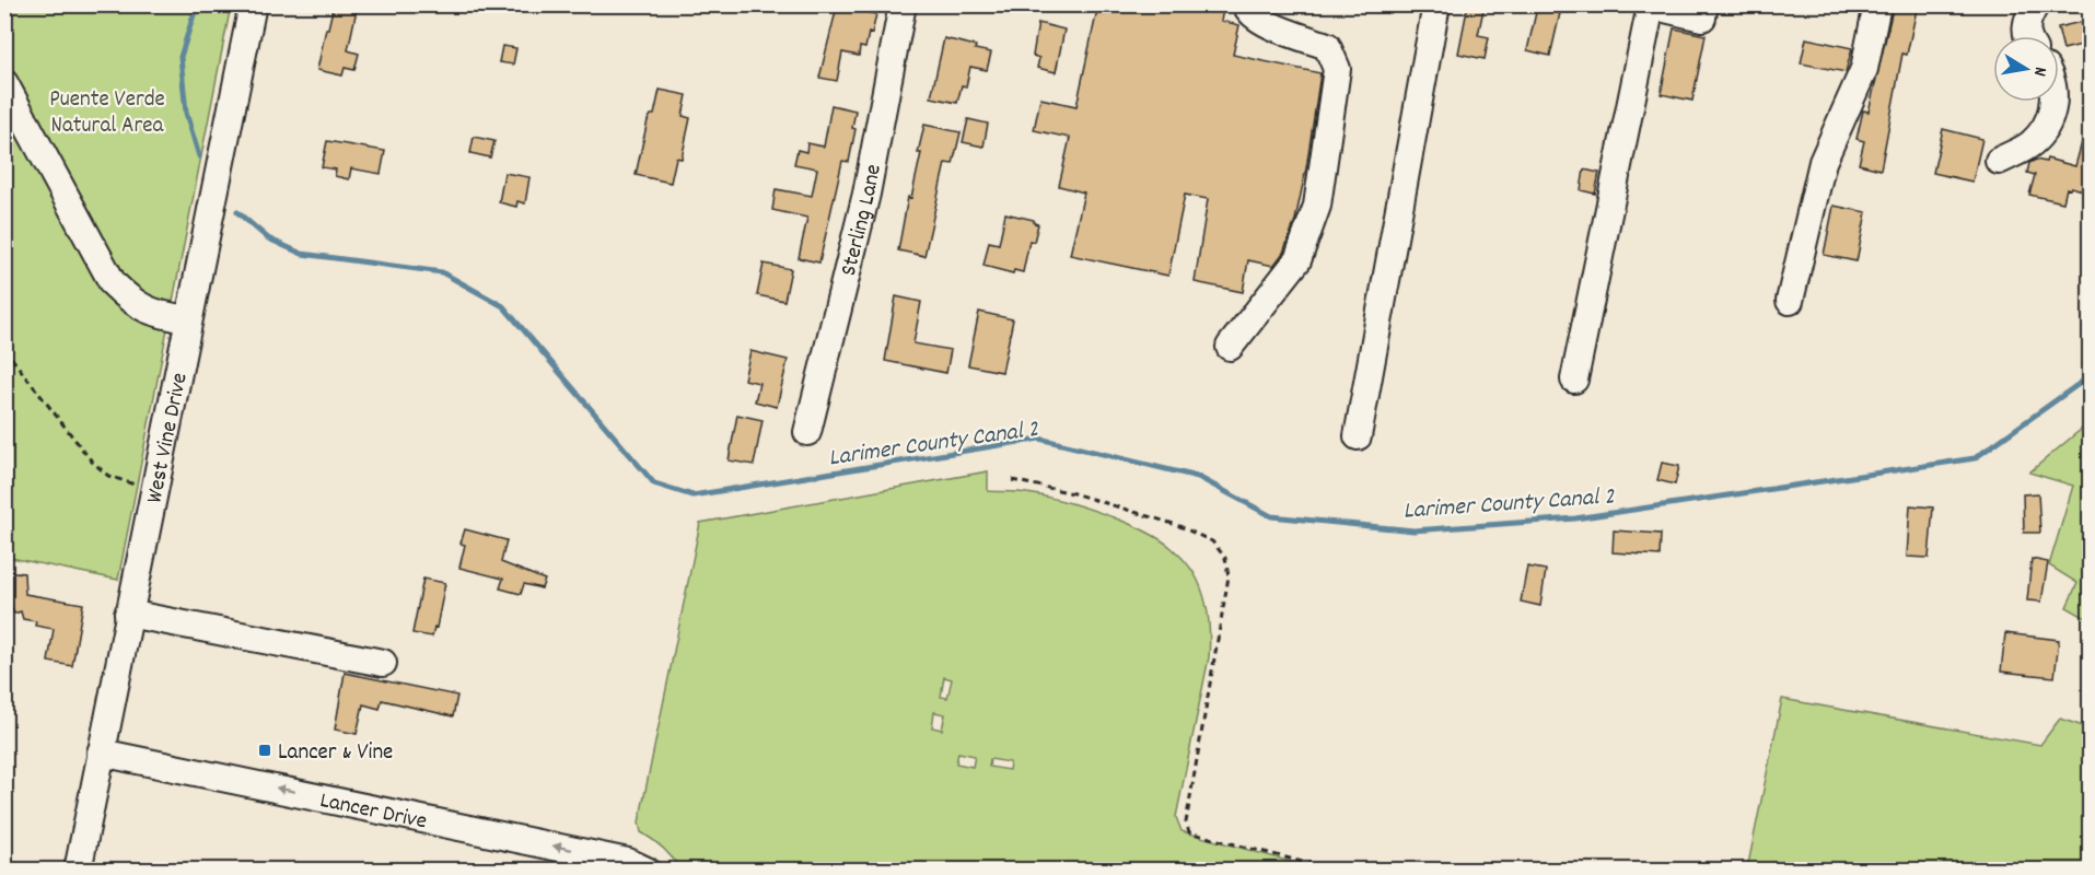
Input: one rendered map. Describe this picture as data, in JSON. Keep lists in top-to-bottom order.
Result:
{
  "streets": {
    "street": ["Sterling Lane", "West Vine Drive", "Lancer Drive"]
  },
  "crossings": [
    ["West Vine Drive", "Lancer Drive"]
  ],
  "water": ["Larimer County Canal 2"],
  "parks": ["Puente Verde Natural Area"],
  "places": {
    "transit": ["Lancer & Vine"]
  },
  "north": "right"
}
